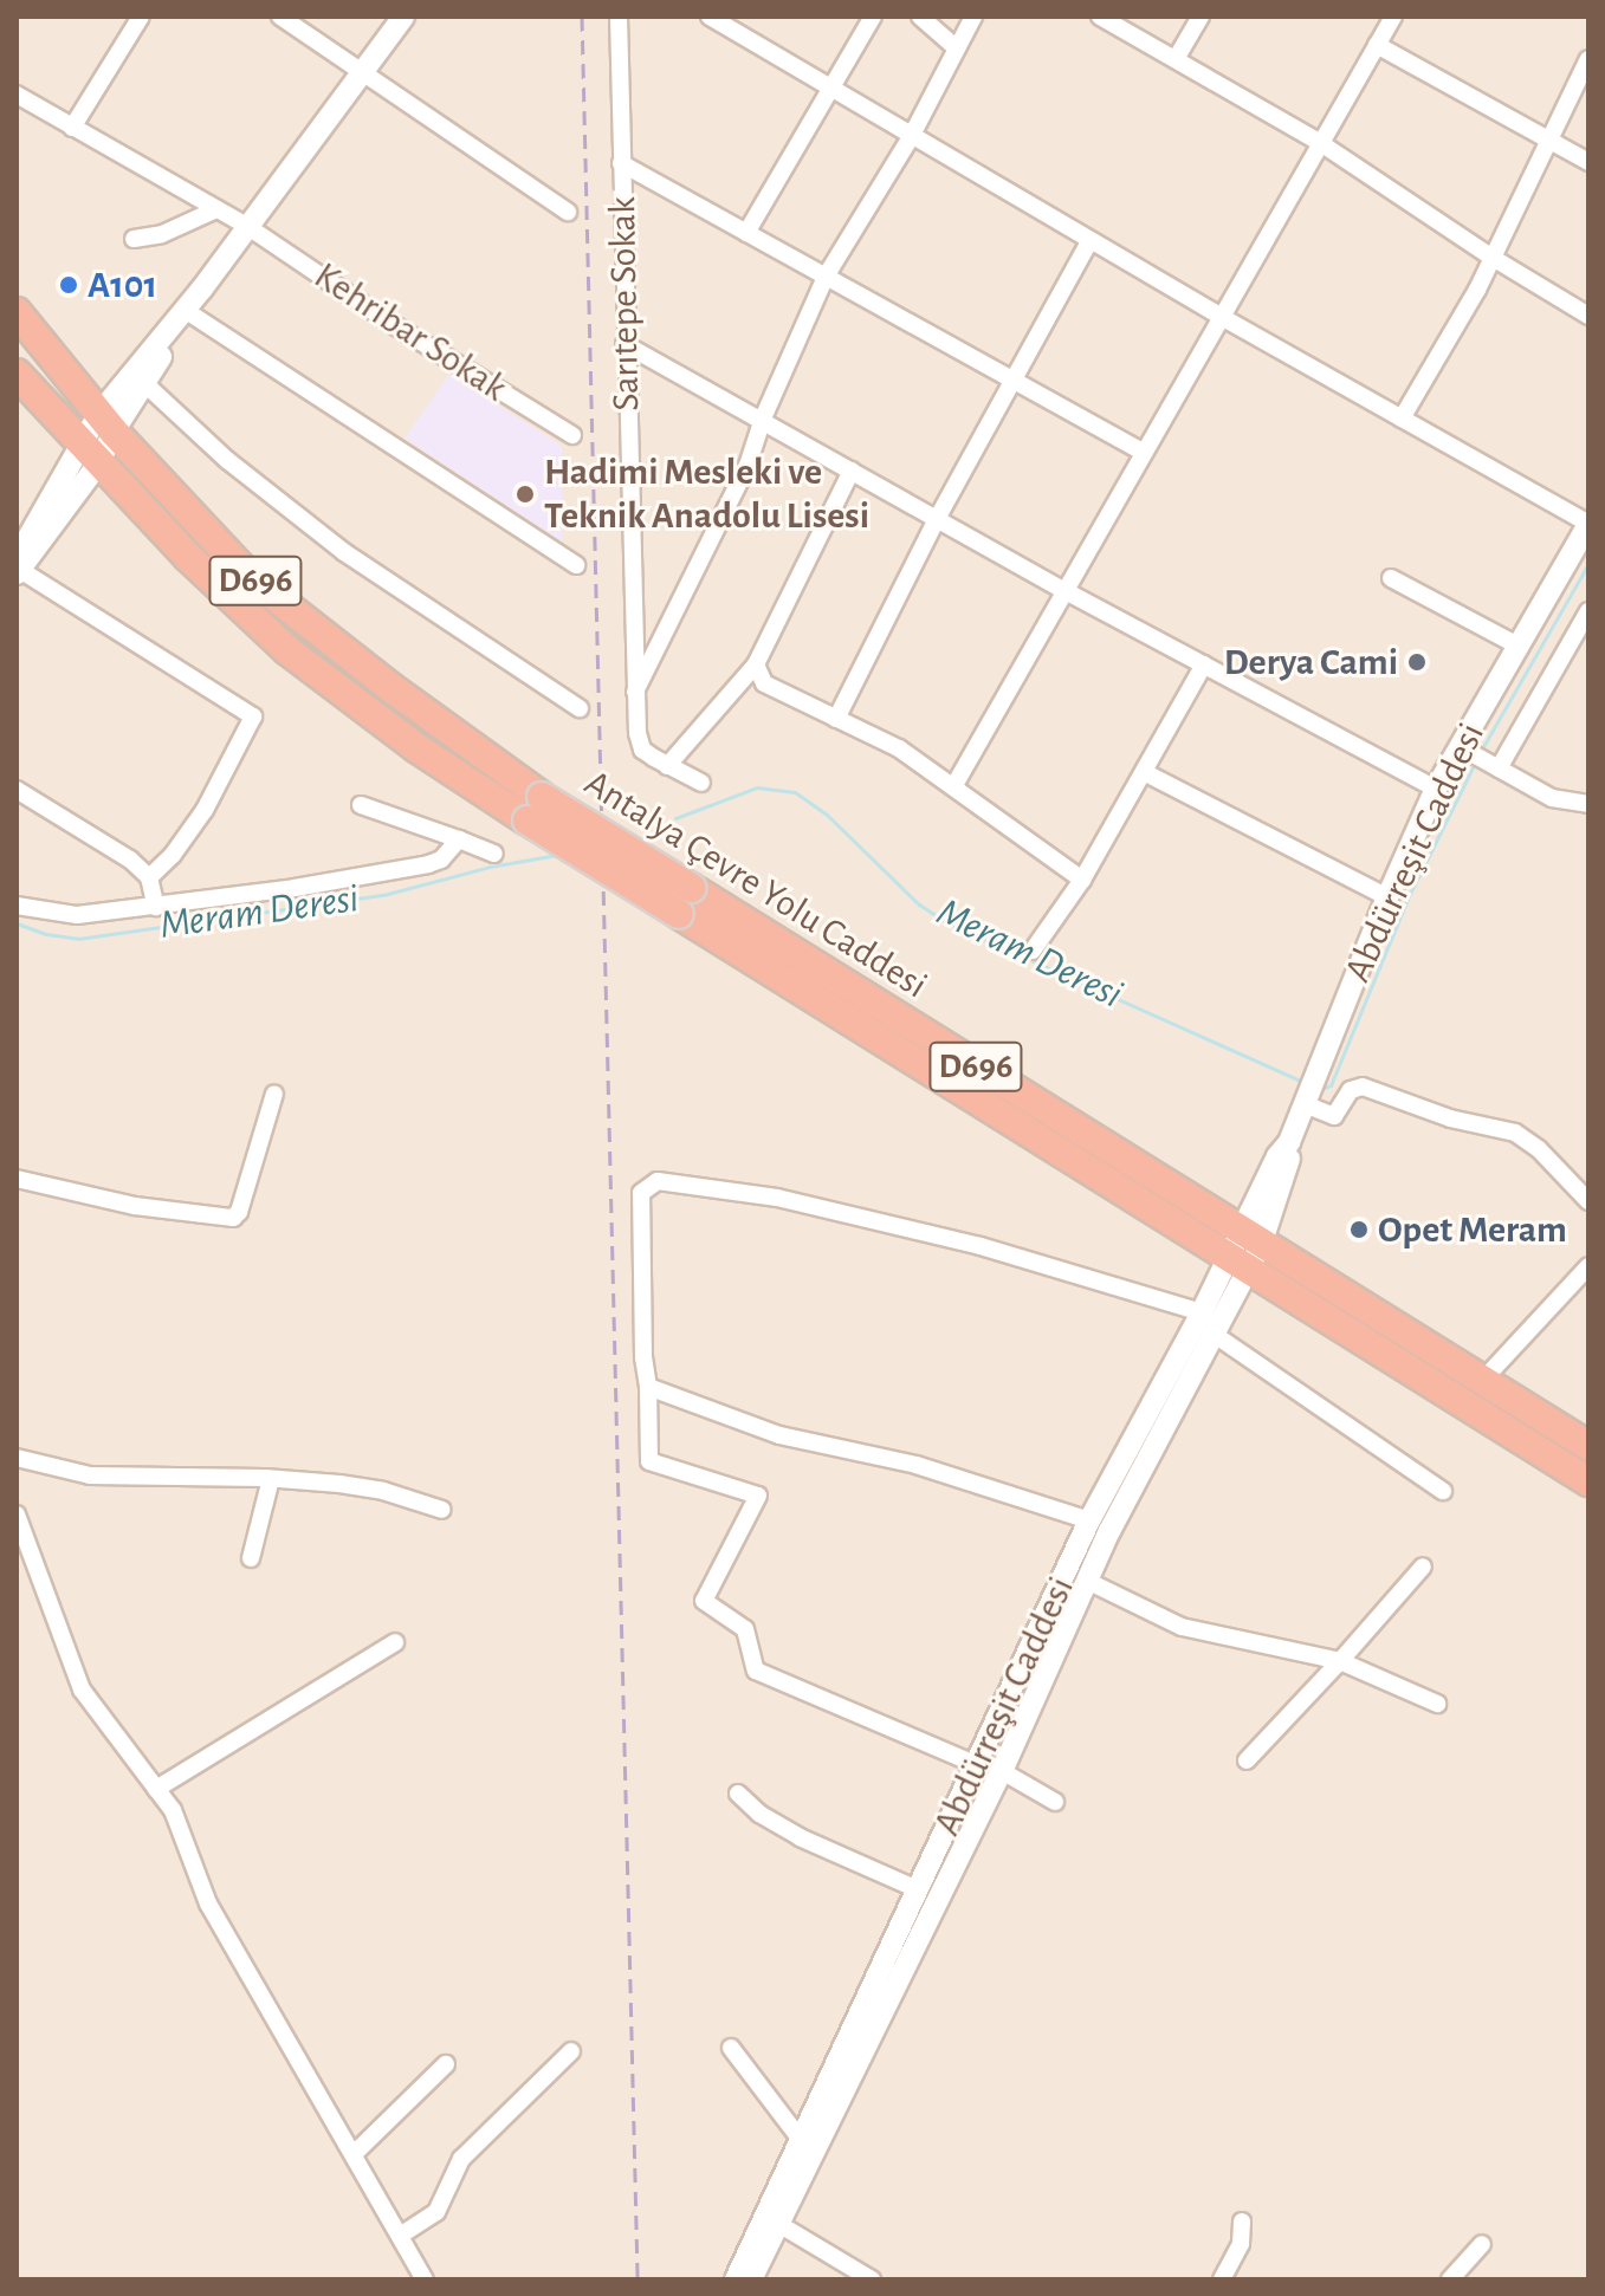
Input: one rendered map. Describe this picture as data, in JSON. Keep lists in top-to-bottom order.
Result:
{
  "streets": {
    "highway": ["D696", "Antalya Çevre Yolu Caddesi"],
    "main road": ["Abdürreşit Caddesi"],
    "street": ["Sarıtepe Sokak", "Kehribar Sokak"]
  },
  "crossings": [
    ["Abdürreşit Caddesi", "Antalya Çevre Yolu Caddesi"]
  ],
  "water": ["Meram Deresi"],
  "places": [
    "A101",
    "Hadimi Mesleki ve Teknik Anadolu Lisesi",
    "Derya Cami",
    "Opet Meram"
  ]
}
